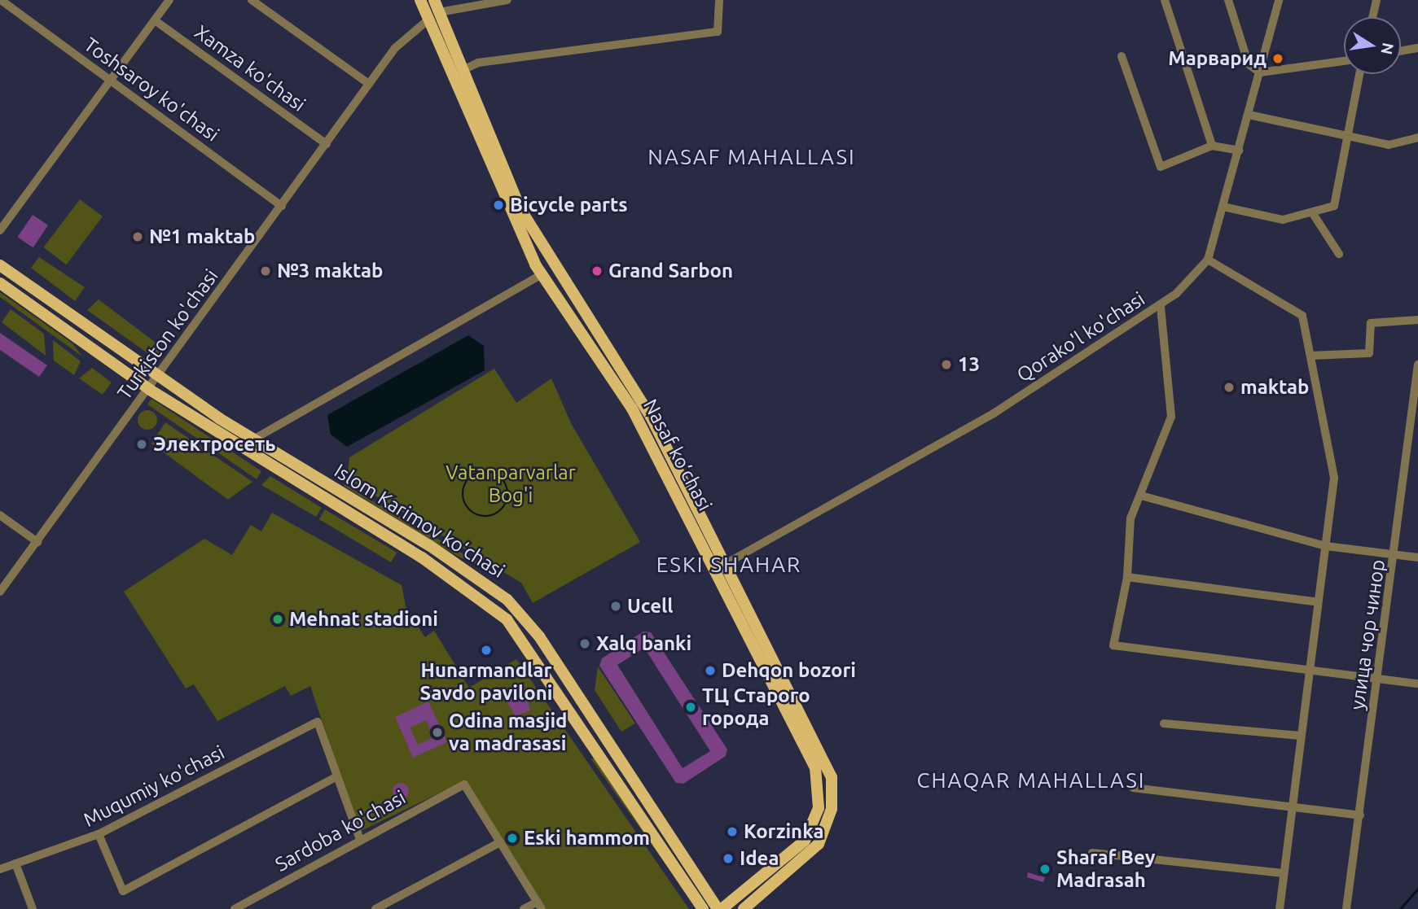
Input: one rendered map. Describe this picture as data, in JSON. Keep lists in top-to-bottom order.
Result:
{
  "streets": {
    "main road": ["Nasaf ko‘chasi", "Islom Karimov ko‘chasi"],
    "street": [
      "Xamza ko'chasi",
      "Toshsaroy ko'chasi",
      "Turkiston ko'chasi",
      "Qorako'l ko'chasi",
      "улица чор чинор",
      "Muqumiy ko'chasi",
      "Sardoba ko'chasi"
    ]
  },
  "crossings": [
    ["Xamza ko'chasi", "Turkiston ko'chasi"],
    ["Toshsaroy ko'chasi", "Turkiston ko'chasi"],
    ["Turkiston ko'chasi", "Nasaf ko‘chasi"],
    ["Turkiston ko'chasi", "Islom Karimov ko‘chasi"],
    ["Qorako'l ko'chasi", "Nasaf ko‘chasi"],
    ["Nasaf ko‘chasi", "Islom Karimov ko‘chasi"]
  ],
  "districts": ["NASAF MAHALLASI", "ESKI SHAHAR", "CHAQAR MAHALLASI"],
  "parks": ["Vatanparvarlar Bog'i"],
  "places": [
    "Марварид",
    "Bicycle parts",
    "№1 maktab",
    "№3 maktab",
    "Grand Sarbon",
    "13",
    "maktab",
    "Электросеть",
    "Ucell",
    "Mehnat stadioni",
    "Xalq banki",
    "Hunarmandlar Savdo paviloni",
    "Dehqon bozori",
    "ТЦ Старого города",
    "Odina masjid va madrasasi",
    "Korzinka",
    "Eski hammom",
    "Idea",
    "Sharaf Bey Madrasah"
  ],
  "north": "right"
}
